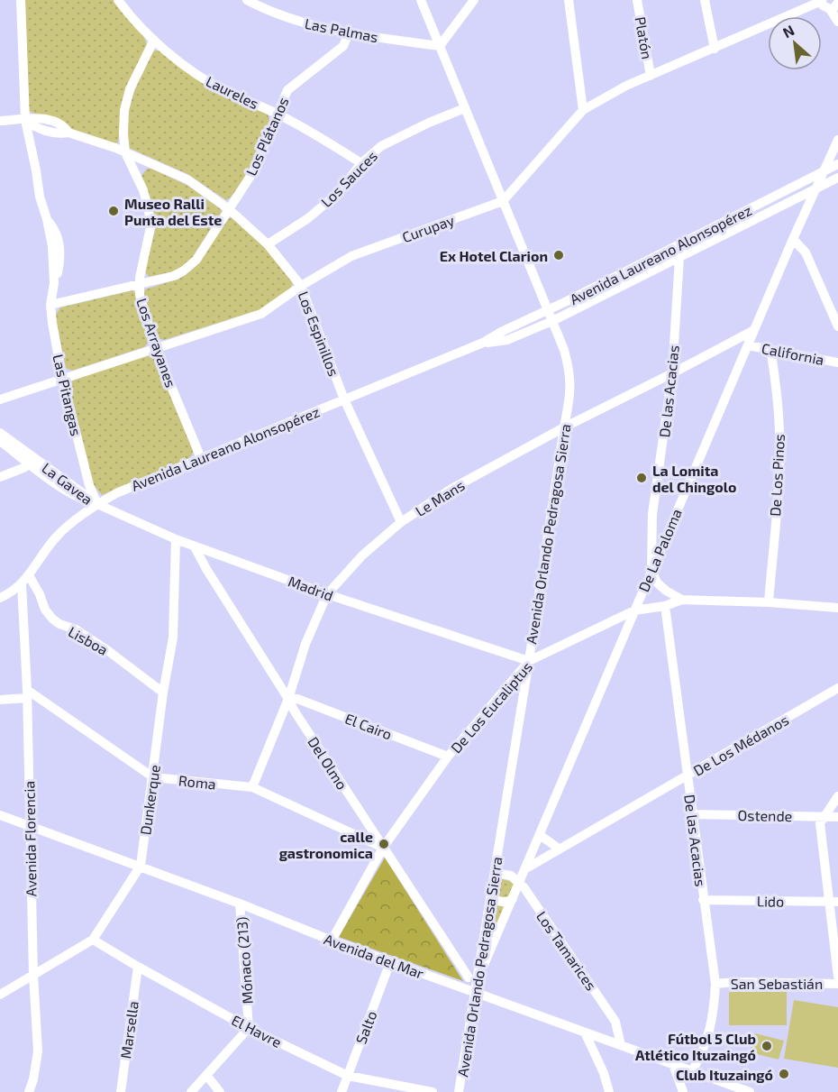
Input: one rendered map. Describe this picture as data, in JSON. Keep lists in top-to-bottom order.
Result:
{
  "streets": {
    "street": [
      "Las Palmas",
      "Platón",
      "Laureles",
      "Los Plátanos",
      "Los Sauces",
      "Curupay",
      "Avenida Laureano Alonsopérez",
      "Los Espinillos",
      "Los Arrayanes",
      "California",
      "De las Acacias",
      "Las Pitangas",
      "De Los Pinos",
      "La Gavea",
      "Le Mans",
      "Avenida Orlando Pedragosa Sierra",
      "De La Paloma",
      "Madrid",
      "Lisboa",
      "De Los Eucaliptus",
      "El Cairo",
      "De Los Médanos",
      "Del Olmo",
      "Roma",
      "Dunkerque",
      "Ostende",
      "Avenida Florencia",
      "Lido",
      "Los Tamarices",
      "Avenida del Mar",
      "Mónaco (213)",
      "San Sebastián",
      "Salto",
      "Marsella",
      "El Havre"
    ]
  },
  "crossings": [
    ["Las Palmas", "Los Plátanos"],
    ["Las Palmas", "Avenida Orlando Pedragosa Sierra"],
    ["Platón", "Curupay"],
    ["Laureles", "Los Plátanos"],
    ["Laureles", "Los Sauces"],
    ["Laureles", "Los Arrayanes"],
    ["Los Plátanos", "Los Espinillos"],
    ["Los Plátanos", "Los Arrayanes"],
    ["Los Plátanos", "Las Pitangas"],
    ["Los Sauces", "Los Espinillos"],
    ["Los Sauces", "Avenida Orlando Pedragosa Sierra"],
    ["Curupay", "Los Espinillos"],
    ["Curupay", "Los Arrayanes"],
    ["Curupay", "Las Pitangas"],
    ["Curupay", "Avenida Orlando Pedragosa Sierra"],
    ["Avenida Laureano Alonsopérez", "Los Espinillos"],
    ["Avenida Laureano Alonsopérez", "Los Arrayanes"],
    ["Avenida Laureano Alonsopérez", "De las Acacias"],
    ["Avenida Laureano Alonsopérez", "Las Pitangas"],
    ["Avenida Laureano Alonsopérez", "La Gavea"],
    ["Avenida Laureano Alonsopérez", "Avenida Orlando Pedragosa Sierra"],
    ["Avenida Laureano Alonsopérez", "De La Paloma"],
    ["Avenida Laureano Alonsopérez", "Madrid"],
    ["Avenida Laureano Alonsopérez", "Lisboa"],
    ["Avenida Laureano Alonsopérez", "Avenida Florencia"],
    ["Los Espinillos", "Los Arrayanes"],
    ["Los Espinillos", "Las Pitangas"],
    ["Los Espinillos", "Le Mans"],
    ["California", "De Los Pinos"],
    ["California", "De La Paloma"],
    ["De las Acacias", "Le Mans"],
    ["De las Acacias", "De La Paloma"],
    ["De las Acacias", "De Los Eucaliptus"],
    ["De las Acacias", "De Los Médanos"],
    ["De las Acacias", "Ostende"],
    ["De las Acacias", "Lido"],
    ["De las Acacias", "Avenida del Mar"],
    ["De las Acacias", "San Sebastián"],
    ["Las Pitangas", "La Gavea"],
    ["Las Pitangas", "Madrid"],
    ["De Los Pinos", "De Los Eucaliptus"],
    ["La Gavea", "Madrid"],
    ["Le Mans", "Avenida Orlando Pedragosa Sierra"],
    ["Le Mans", "De La Paloma"],
    ["Le Mans", "Madrid"],
    ["Le Mans", "El Cairo"],
    ["Le Mans", "Del Olmo"],
    ["Le Mans", "Roma"],
    ["Avenida Orlando Pedragosa Sierra", "De La Paloma"],
    ["Avenida Orlando Pedragosa Sierra", "Madrid"],
    ["Avenida Orlando Pedragosa Sierra", "De Los Eucaliptus"],
    ["Avenida Orlando Pedragosa Sierra", "Del Olmo"],
    ["Avenida Orlando Pedragosa Sierra", "Los Tamarices"],
    ["Avenida Orlando Pedragosa Sierra", "Avenida del Mar"],
    ["De La Paloma", "De Los Eucaliptus"],
    ["De La Paloma", "De Los Médanos"],
    ["De La Paloma", "Del Olmo"],
    ["De La Paloma", "Los Tamarices"],
    ["Madrid", "De Los Eucaliptus"],
    ["Madrid", "Del Olmo"],
    ["Madrid", "Dunkerque"],
    ["Lisboa", "Dunkerque"],
    ["De Los Eucaliptus", "El Cairo"],
    ["De Los Eucaliptus", "Del Olmo"],
    ["De Los Eucaliptus", "Roma"],
    ["De Los Eucaliptus", "Avenida del Mar"],
    ["El Cairo", "Del Olmo"],
    ["Del Olmo", "Roma"],
    ["Roma", "Dunkerque"],
    ["Roma", "Avenida Florencia"],
    ["Dunkerque", "Avenida Florencia"],
    ["Dunkerque", "Avenida del Mar"],
    ["Dunkerque", "El Havre"],
    ["Avenida Florencia", "Avenida del Mar"],
    ["Los Tamarices", "Avenida del Mar"],
    ["Avenida del Mar", "Mónaco (213)"],
    ["Avenida del Mar", "Salto"],
    ["Mónaco (213)", "El Havre"],
    ["Salto", "El Havre"],
    ["Marsella", "El Havre"]
  ],
  "places": [
    "Museo Ralli Punta del Este",
    "Ex Hotel Clarion",
    "La Lomita del Chingolo",
    "calle gastronomica",
    "Fútbol 5 Club Atlético Ituzaingó",
    "Club Ituzaingó"
  ],
  "north": "top left"
}
